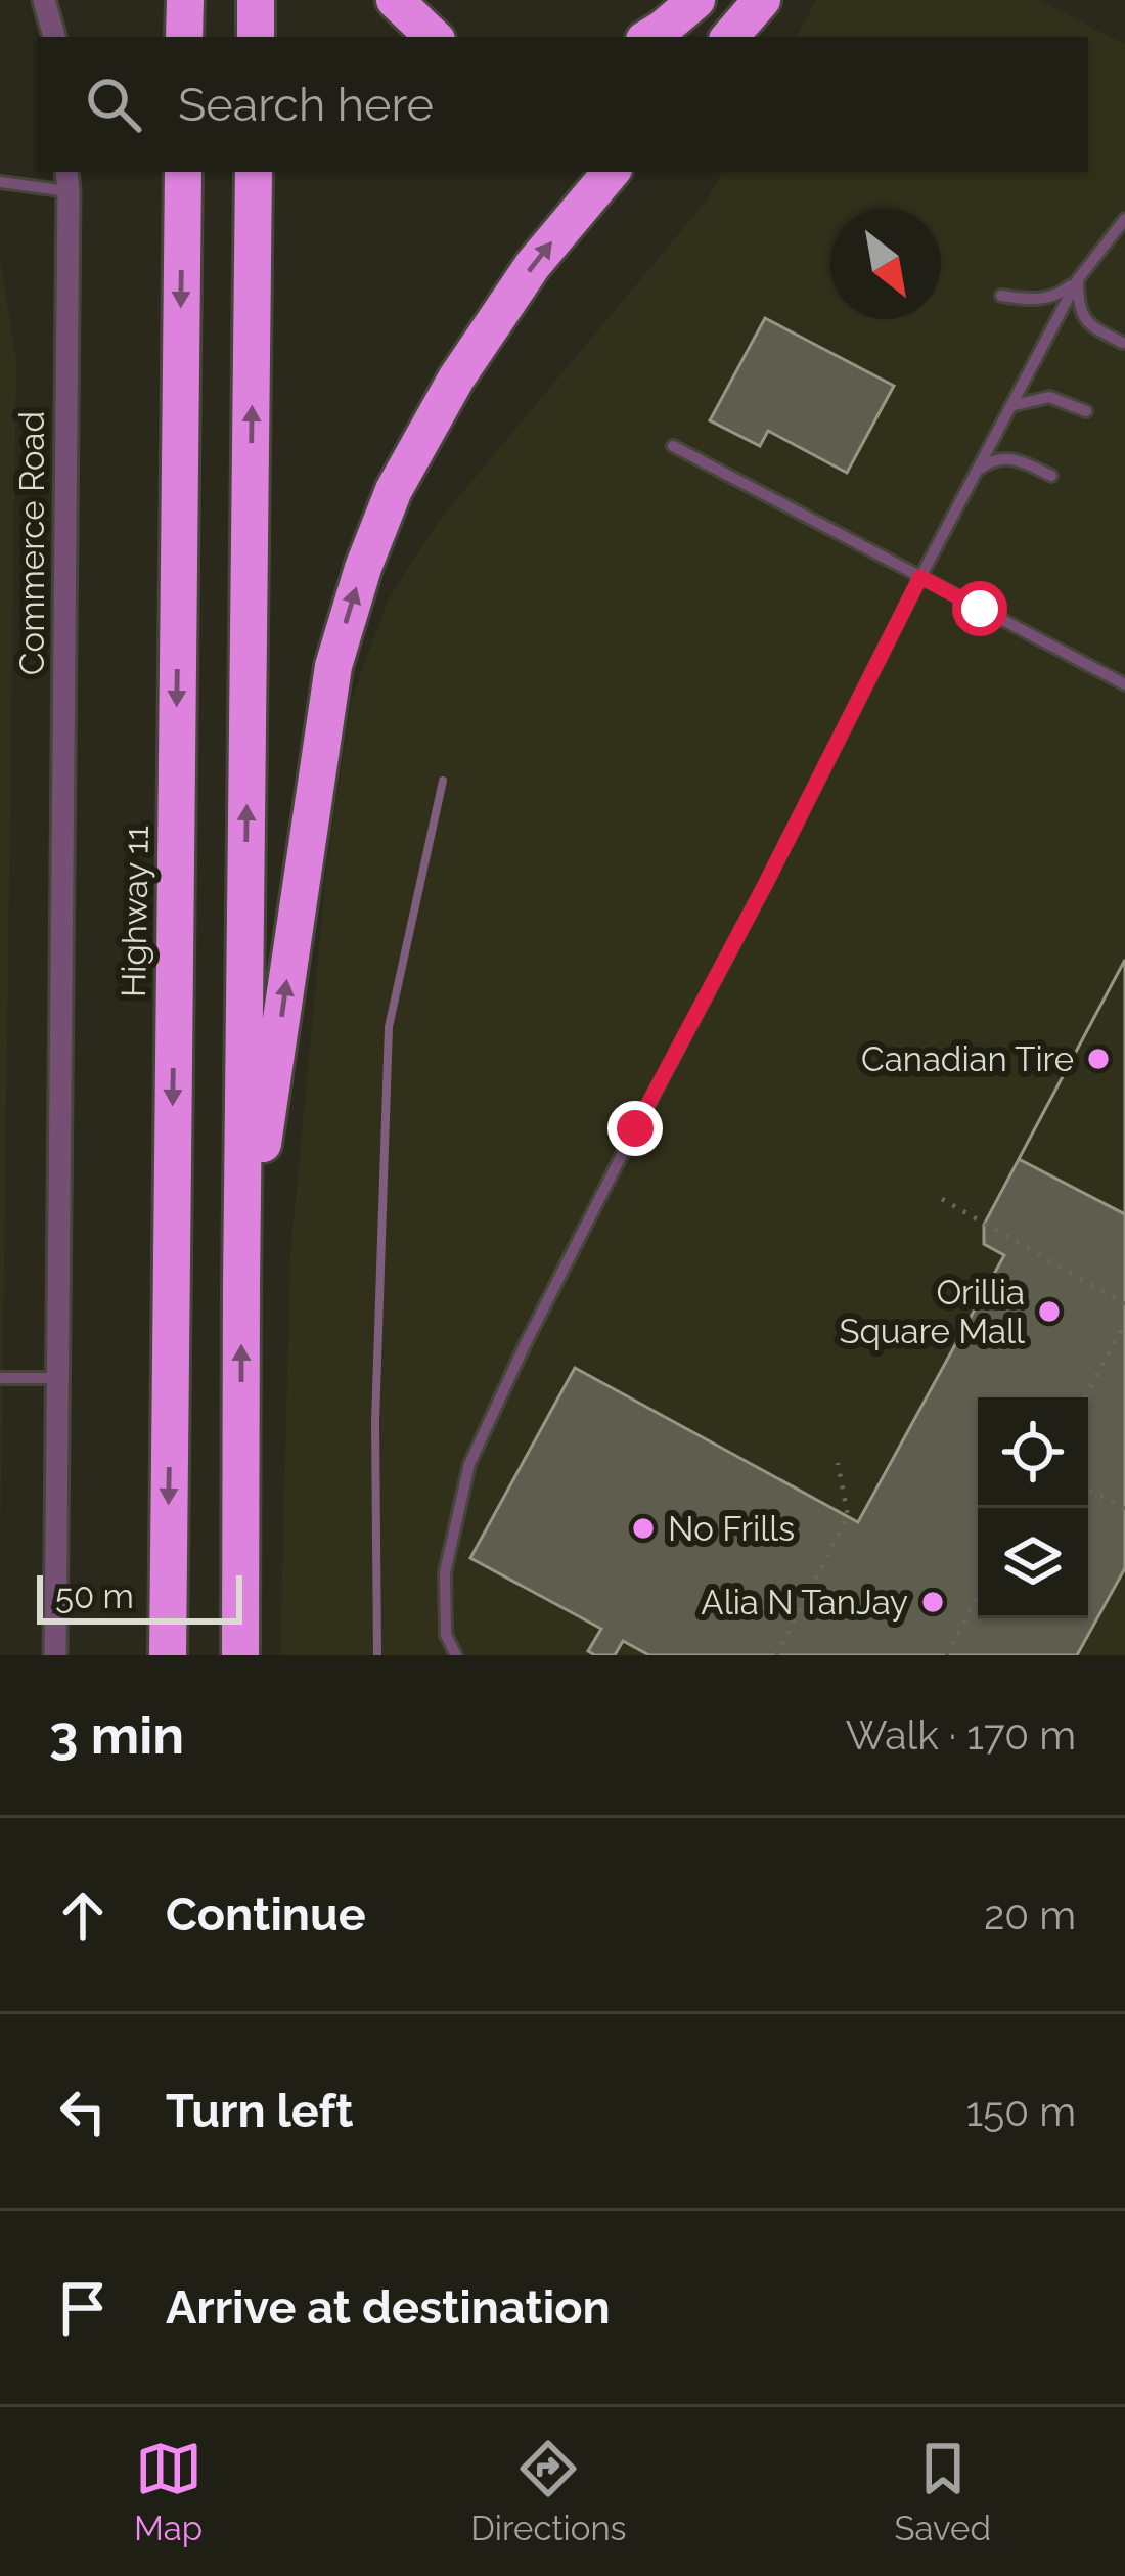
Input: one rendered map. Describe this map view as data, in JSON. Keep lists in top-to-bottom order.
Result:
{
  "streets": {
    "highway": ["Highway 11"],
    "street": ["Commerce Road"]
  },
  "places": [
    "Canadian Tire",
    "Orillia Square Mall",
    "No Frills",
    "Alia N TanJay"
  ],
  "scale_bar": "50 m",
  "north": "bottom right",
  "page": {
    "search": "Search here",
    "scale": "50 m",
    "heading": ["3 min", "Walk · 170 m"],
    "list": [
      ["Continue", "20 m"],
      ["Turn left", "150 m"],
      "Arrive at destination"
    ],
    "nav": ["Map", "Directions", "Saved"]
  }
}
